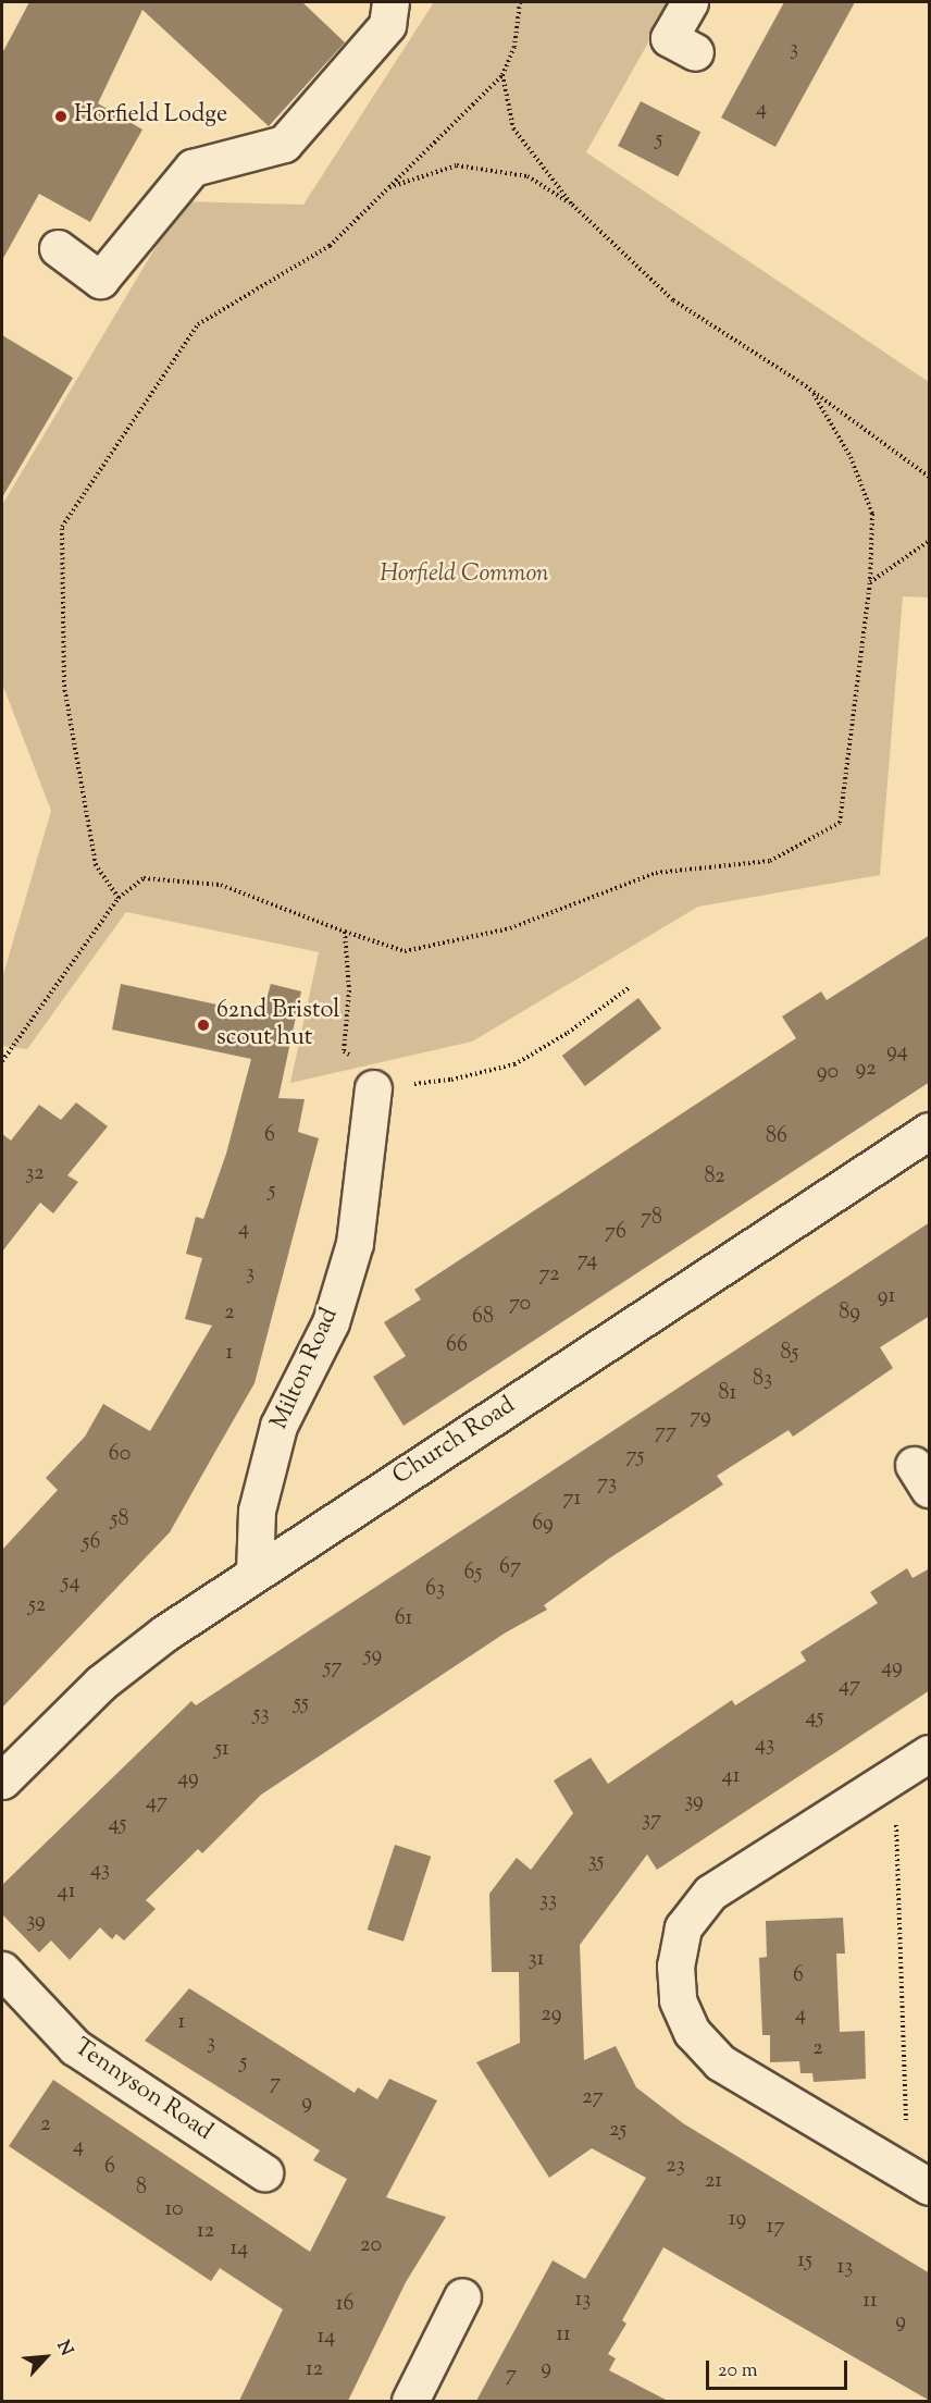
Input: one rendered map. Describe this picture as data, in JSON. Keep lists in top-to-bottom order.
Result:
{
  "streets": {
    "street": ["Milton Road", "Church Road", "Tennyson Road"]
  },
  "crossings": [
    ["Milton Road", "Church Road"]
  ],
  "parks": ["Horfield Common"],
  "places": ["Horfield Lodge", "62nd Bristol scout hut"],
  "house_numbers": [
    "3",
    "4",
    "5",
    "94",
    "92",
    "90",
    "6",
    "86",
    "32",
    "82",
    "5",
    "78",
    "4",
    "76",
    "74",
    "3",
    "72",
    "91",
    "70",
    "2",
    "89",
    "68",
    "66",
    "1",
    "85",
    "83",
    "81",
    "79",
    "77",
    "60",
    "75",
    "73",
    "71",
    "58",
    "69",
    "56",
    "67",
    "65",
    "54",
    "63",
    "52",
    "61",
    "59",
    "57",
    "49",
    "47",
    "55",
    "53",
    "45",
    "43",
    "51",
    "41",
    "49",
    "39",
    "47",
    "37",
    "45",
    "35",
    "43",
    "41",
    "33",
    "39",
    "31",
    "6",
    "29",
    "4",
    "1",
    "3",
    "2",
    "5",
    "7",
    "27",
    "9",
    "2",
    "25",
    "4",
    "23",
    "6",
    "21",
    "8",
    "10",
    "19",
    "17",
    "12",
    "20",
    "14",
    "15",
    "13",
    "13",
    "11",
    "16",
    "9",
    "11",
    "14",
    "9",
    "12",
    "7"
  ],
  "scale_bar": "20 m",
  "north": "top right"
}
